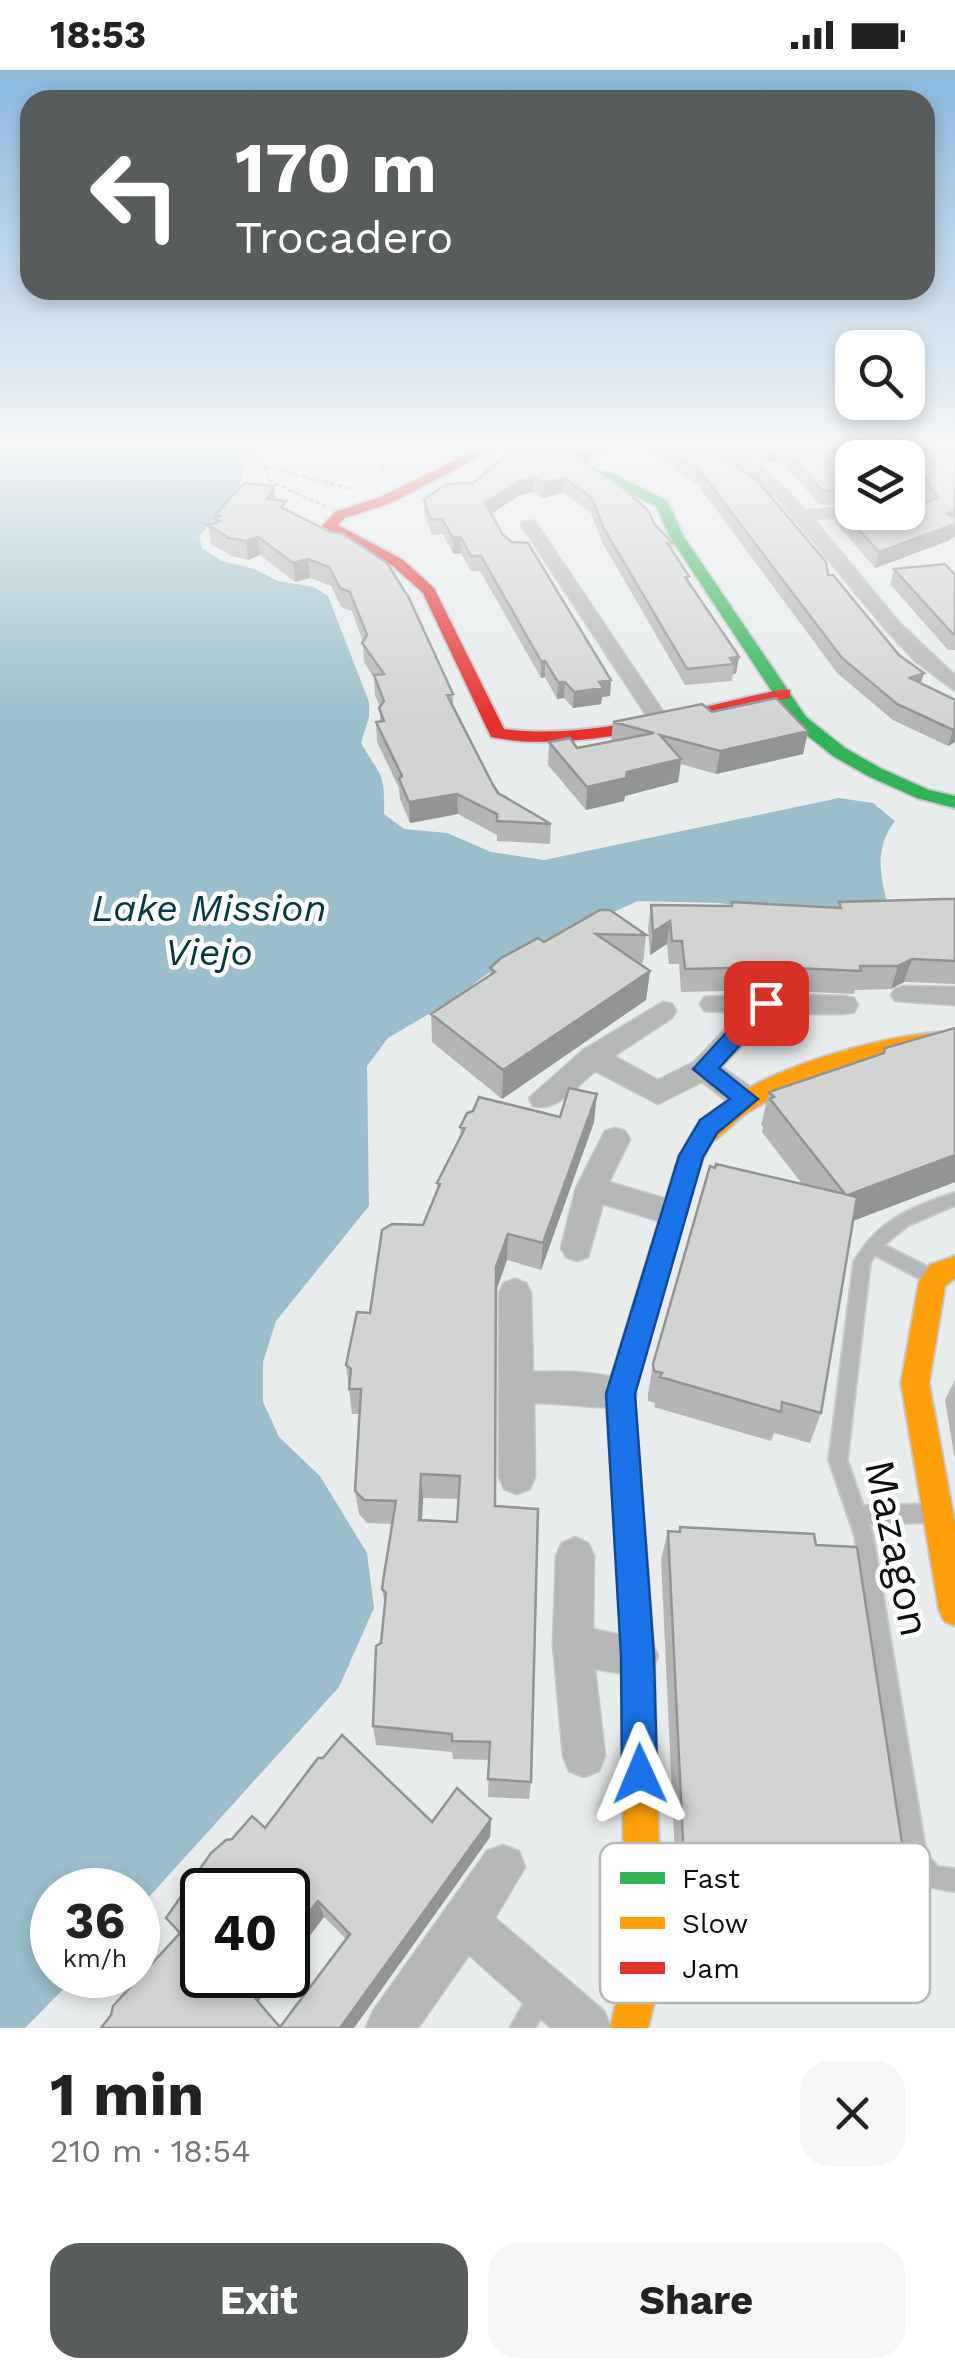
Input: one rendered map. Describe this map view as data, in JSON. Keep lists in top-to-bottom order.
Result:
{
  "streets": {
    "street": ["Mazagon"]
  },
  "water": ["Lake Mission Viejo"],
  "legend": ["Fast", "Slow", "Jam"],
  "page": {
    "status": "18:53",
    "turn": ["170 m", "Trocadero"],
    "speed": "36 km/h",
    "limit": "40",
    "heading": ["1 min", "210 m · 18:54"],
    "buttons": ["Exit", "Share"]
  }
}
